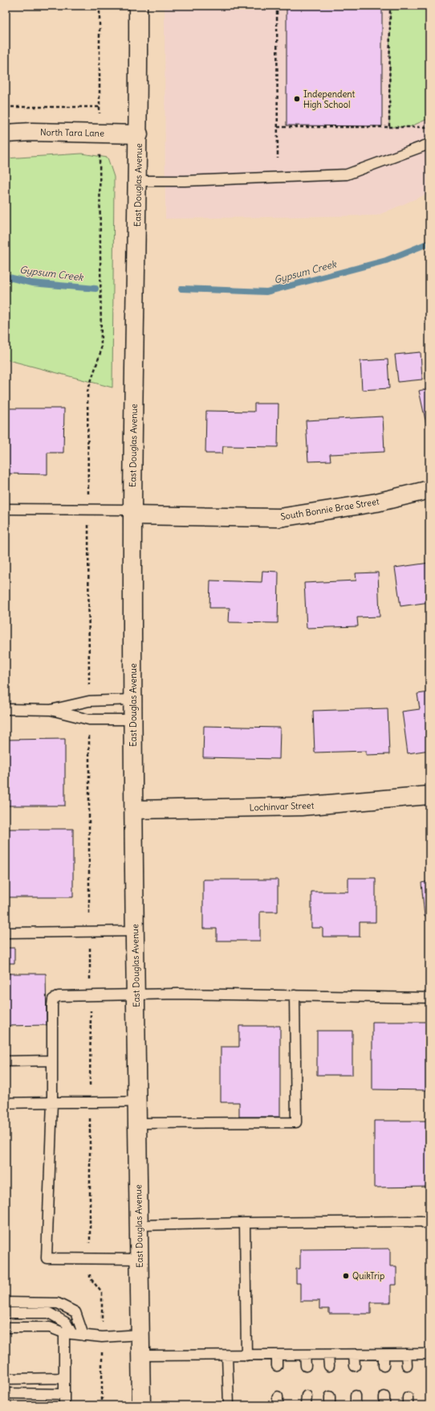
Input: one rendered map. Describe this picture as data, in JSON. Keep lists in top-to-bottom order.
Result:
{
  "streets": {
    "street": [
      "North Tara Lane",
      "East Douglas Avenue",
      "South Bonnie Brae Street",
      "Lochinvar Street"
    ]
  },
  "crossings": [
    ["North Tara Lane", "East Douglas Avenue"],
    ["East Douglas Avenue", "South Bonnie Brae Street"],
    ["East Douglas Avenue", "Lochinvar Street"]
  ],
  "water": ["Gypsum Creek"],
  "places": ["Independent High School", "QuikTrip"]
}
